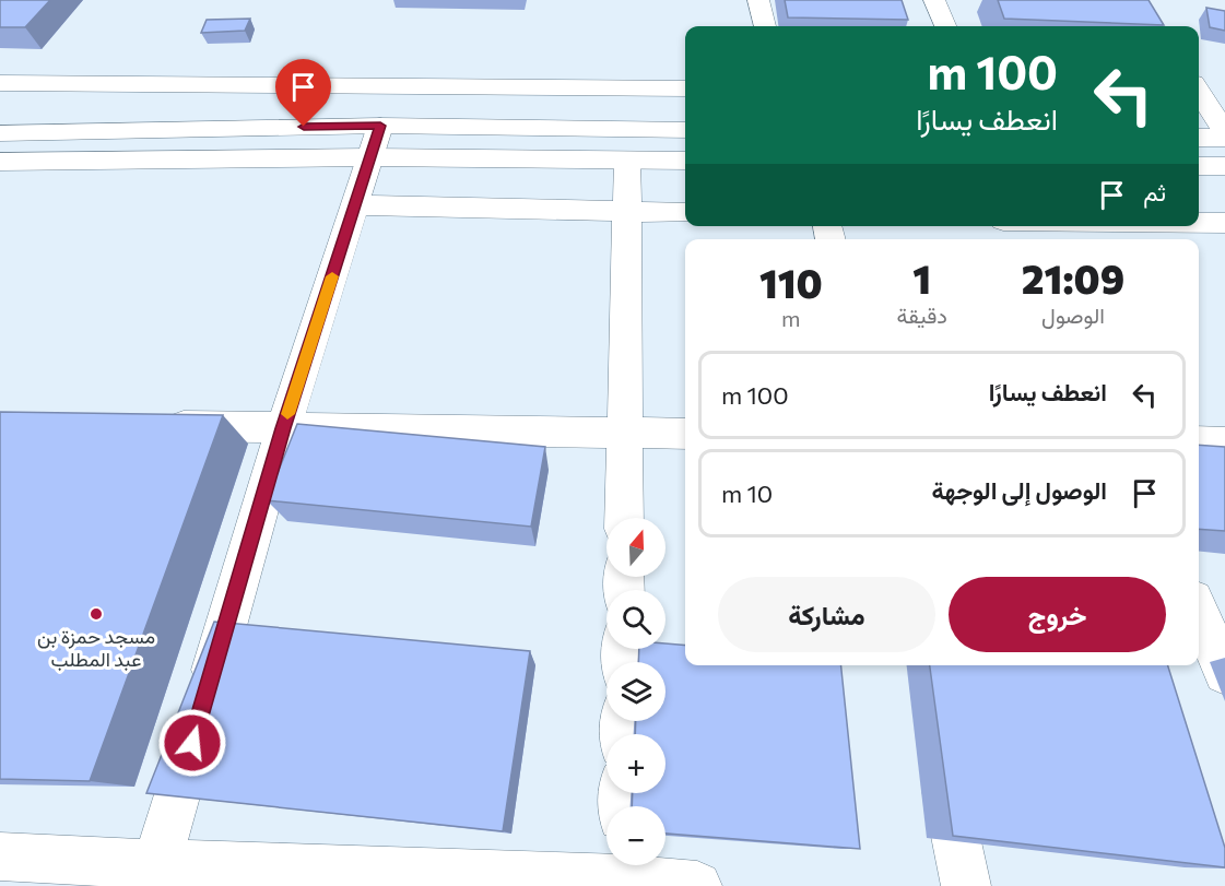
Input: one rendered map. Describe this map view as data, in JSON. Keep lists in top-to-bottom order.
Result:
{
  "places": ["مسجد حمزة بن عبد المطلب"],
  "north": "top",
  "page": {
    "turn": ["100 m", "انعطف يسارًا"],
    "then": "ثم",
    "eta": [
      "21:09",
      "الوصول",
      "1",
      "دقيقة",
      "110",
      "m"
    ],
    "list": [
      {
        "name": "انعطف يسارًا",
        "value": "100 m"
      },
      {
        "name": "الوصول إلى الوجهة",
        "value": "10 m"
      }
    ],
    "map_buttons": ["+", "−"],
    "buttons": ["خروج", "مشاركة"]
  }
}
